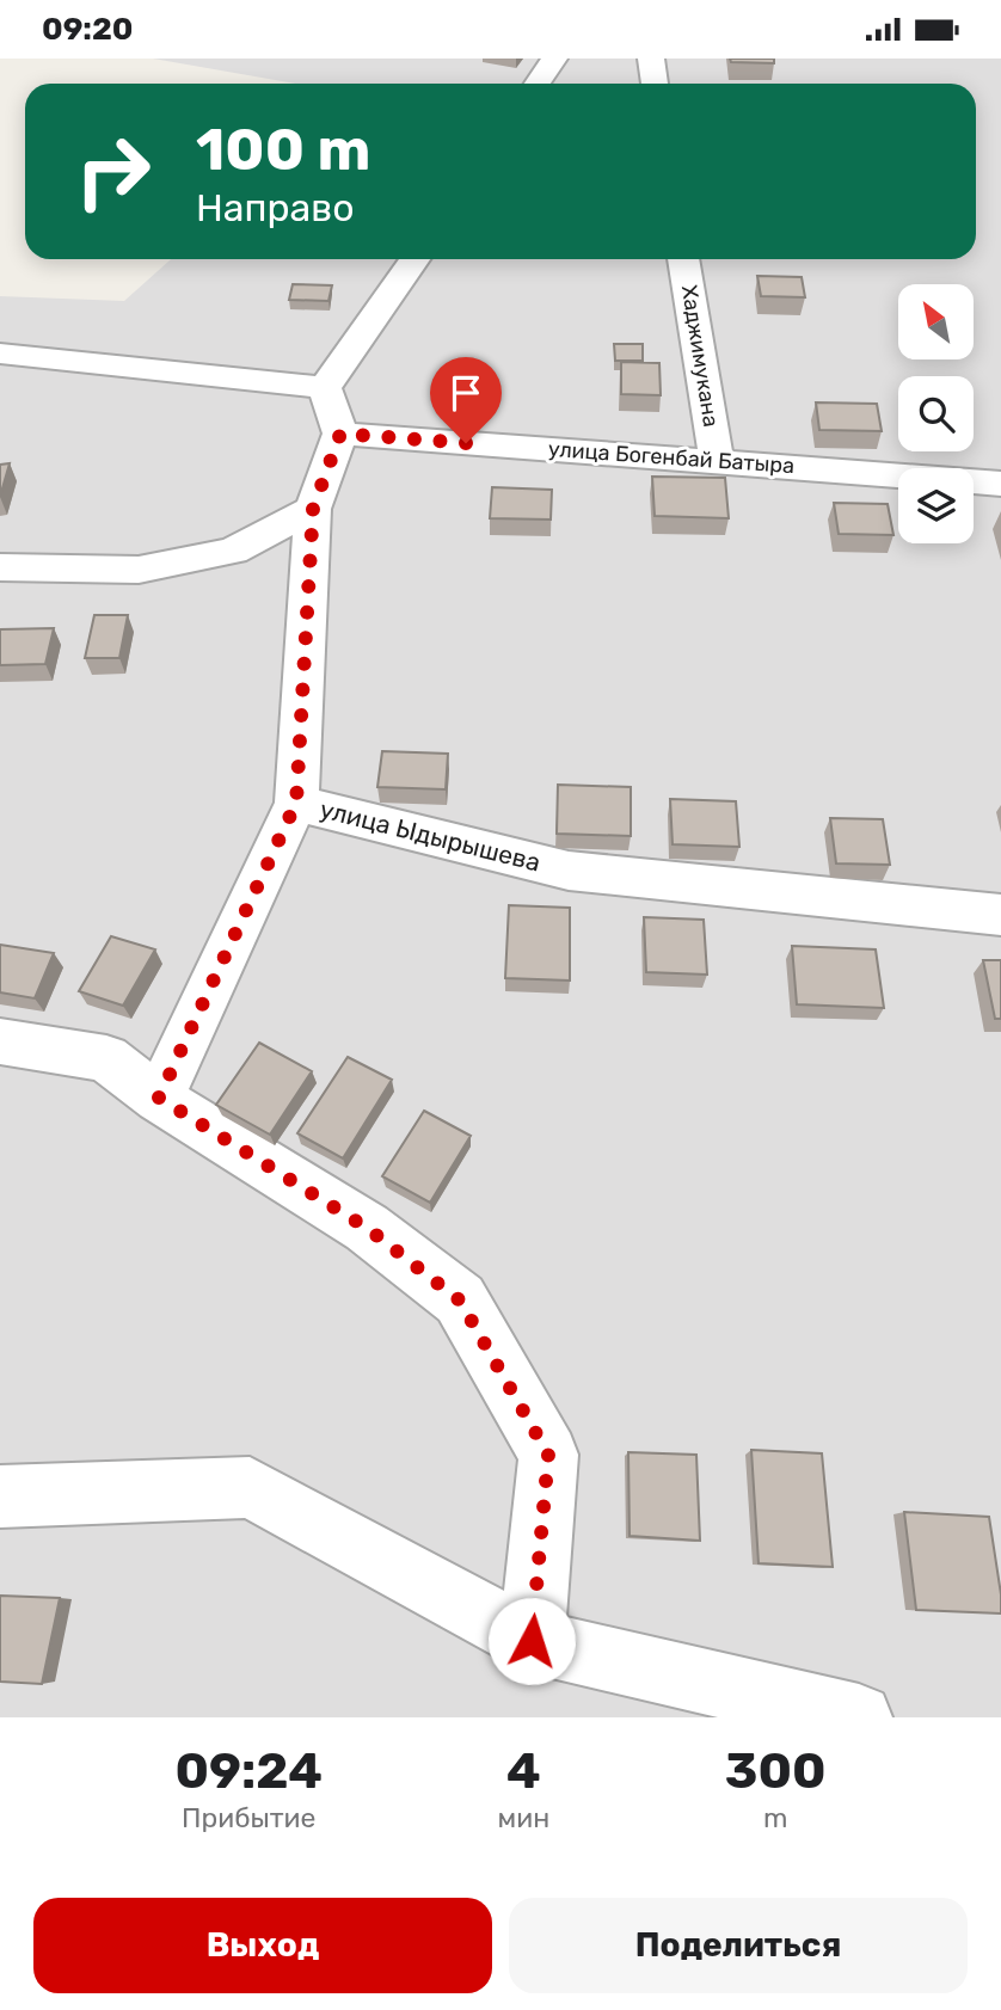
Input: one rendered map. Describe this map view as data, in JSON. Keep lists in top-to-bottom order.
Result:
{
  "streets": {
    "street": ["Хаджимукана", "улица Богенбай Батыра", "улица Ыдырышева"]
  },
  "crossings": [
    ["Хаджимукана", "улица Богенбай Батыра"],
    ["улица Богенбай Батыра", "улица Ыдырышева"]
  ],
  "north": "top left",
  "page": {
    "status": "09:20",
    "turn": ["100 m", "Направо"],
    "eta": [
      "09:24",
      "Прибытие",
      "4",
      "мин",
      "300",
      "m"
    ],
    "buttons": ["Выход", "Поделиться"]
  }
}
